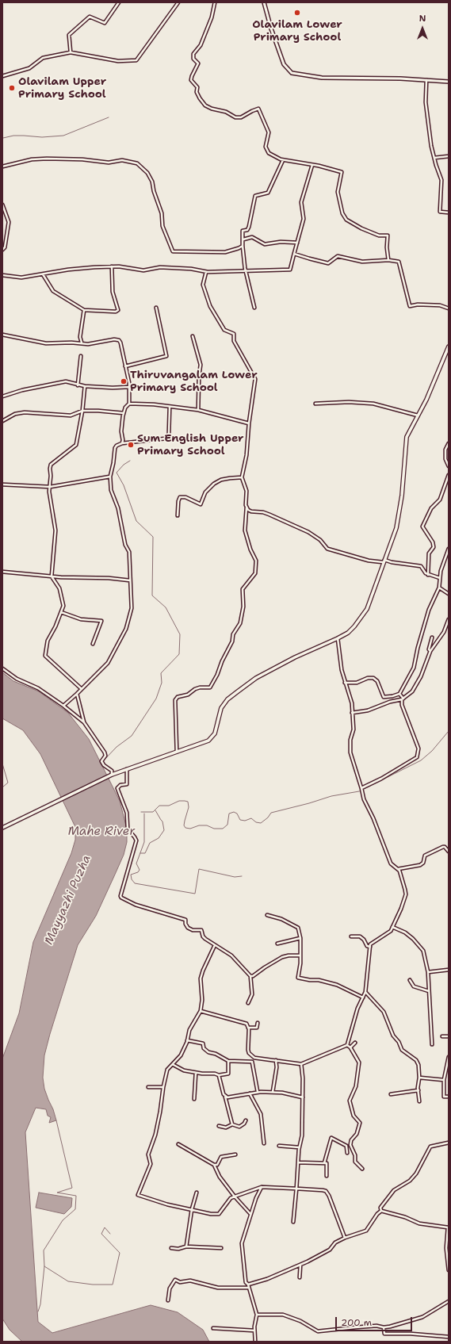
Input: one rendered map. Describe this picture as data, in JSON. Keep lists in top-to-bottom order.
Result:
{
  "water": ["Mahe River", "Mayyazhi Puzha"],
  "places": [
    "Olavilam Lower Primary School",
    "Olavilam Upper Primary School",
    "Thiruvangalam Lower Primary School",
    "Sum English Upper Primary School"
  ],
  "scale_bar": "200 m",
  "north": "top"
}
